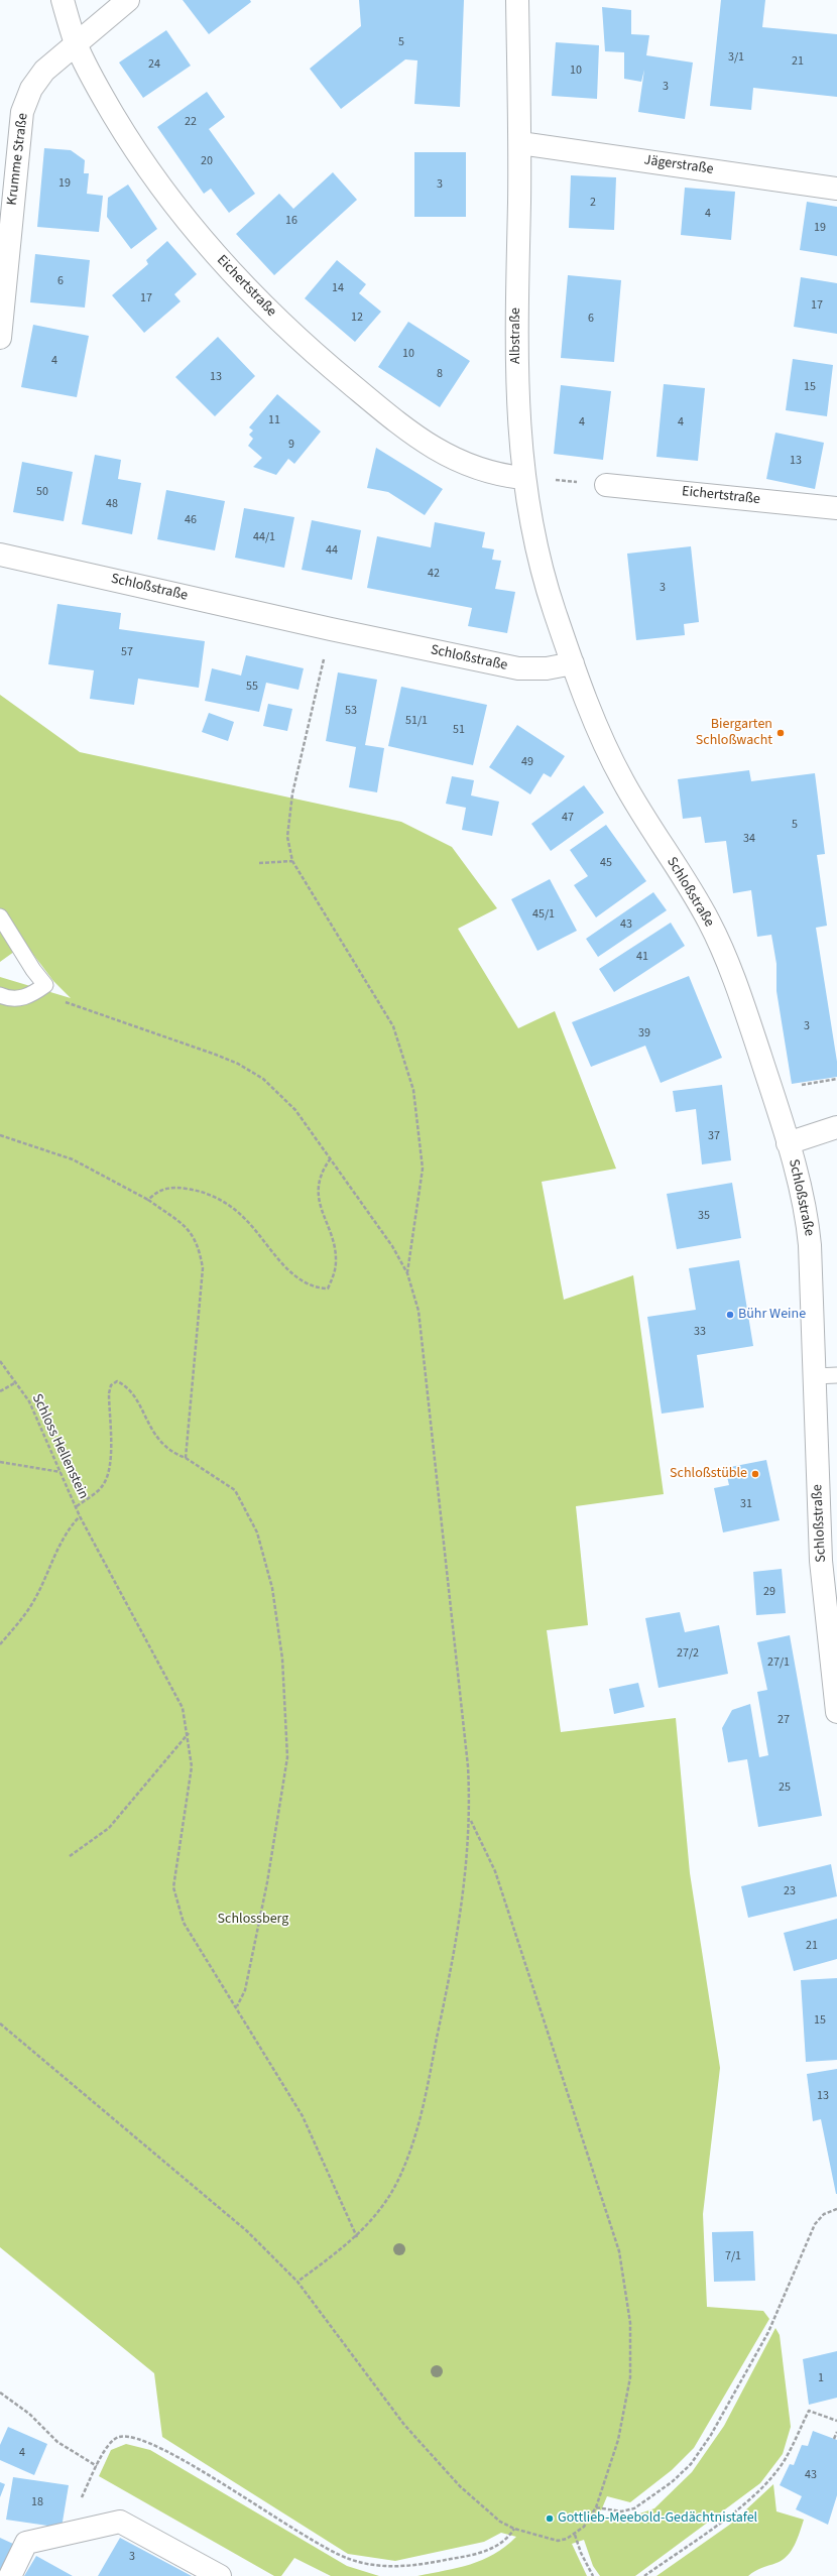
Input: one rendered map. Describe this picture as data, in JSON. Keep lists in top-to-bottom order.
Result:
{
  "streets": {
    "street": [
      "Krumme Straße",
      "Jägerstraße",
      "Eichertstraße",
      "Albstraße",
      "Schloßstraße"
    ],
    "path": ["Schloss Hellenstein"]
  },
  "crossings": [
    ["Krumme Straße", "Eichertstraße"],
    ["Jägerstraße", "Albstraße"],
    ["Eichertstraße", "Albstraße"],
    ["Albstraße", "Schloßstraße"]
  ],
  "parks": ["Schlossberg"],
  "places": [
    "Biergarten Schloßwacht",
    "Bühr Weine",
    "Schloßstüble",
    "Gottlieb-Meebold-Gedächtnistafel"
  ],
  "house_numbers": [
    "5",
    "3/1",
    "21",
    "24",
    "10",
    "3",
    "22",
    "20",
    "19",
    "3",
    "2",
    "4",
    "16",
    "19",
    "6",
    "14",
    "17",
    "17",
    "12",
    "6",
    "10",
    "4",
    "8",
    "13",
    "15",
    "11",
    "4",
    "4",
    "9",
    "13",
    "50",
    "48",
    "46",
    "44/1",
    "44",
    "42",
    "3",
    "57",
    "55",
    "53",
    "51/1",
    "51",
    "49",
    "47",
    "5",
    "34",
    "45",
    "45/1",
    "43",
    "41",
    "3",
    "39",
    "37",
    "35",
    "33",
    "31",
    "29",
    "27/2",
    "27/1",
    "27",
    "25",
    "23",
    "21",
    "15",
    "13",
    "7/1",
    "1",
    "4",
    "43",
    "18",
    "3"
  ]
}
